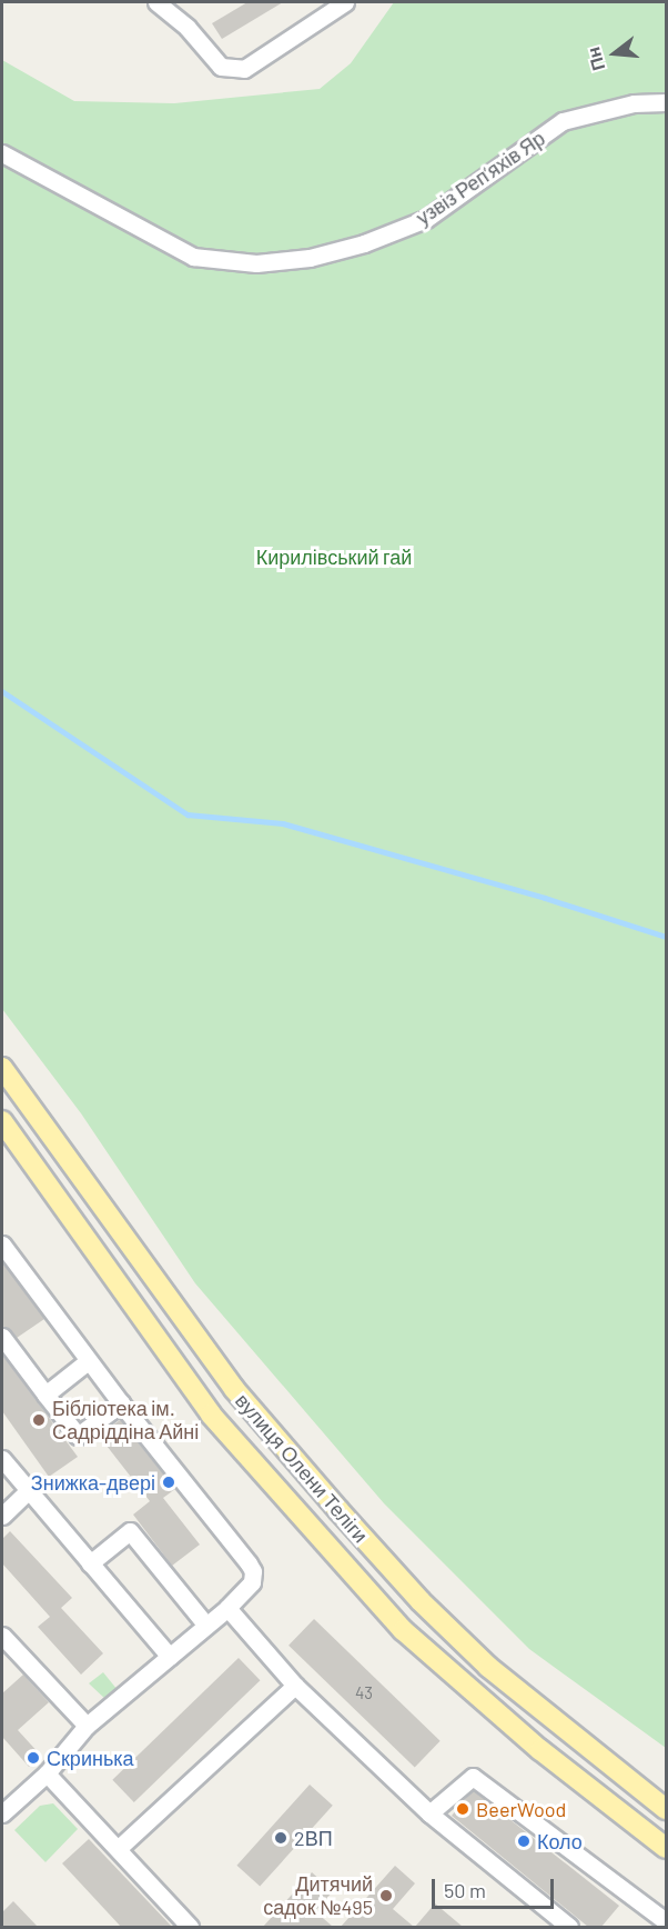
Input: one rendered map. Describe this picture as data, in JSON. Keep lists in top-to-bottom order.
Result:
{
  "streets": {
    "main road": ["вулиця Олени Теліги"],
    "lane": ["узвіз Репʼяхів Яр"]
  },
  "parks": ["Кирилівський гай"],
  "places": [
    "Бібліотека ім. Садріддіна Айні",
    "Знижка-двері",
    "Скринька",
    "BeerWood",
    "2ВП",
    "Коло",
    "Дитячий садок №495"
  ],
  "house_numbers": ["43"],
  "scale_bar": "50 m",
  "north": "left"
}
